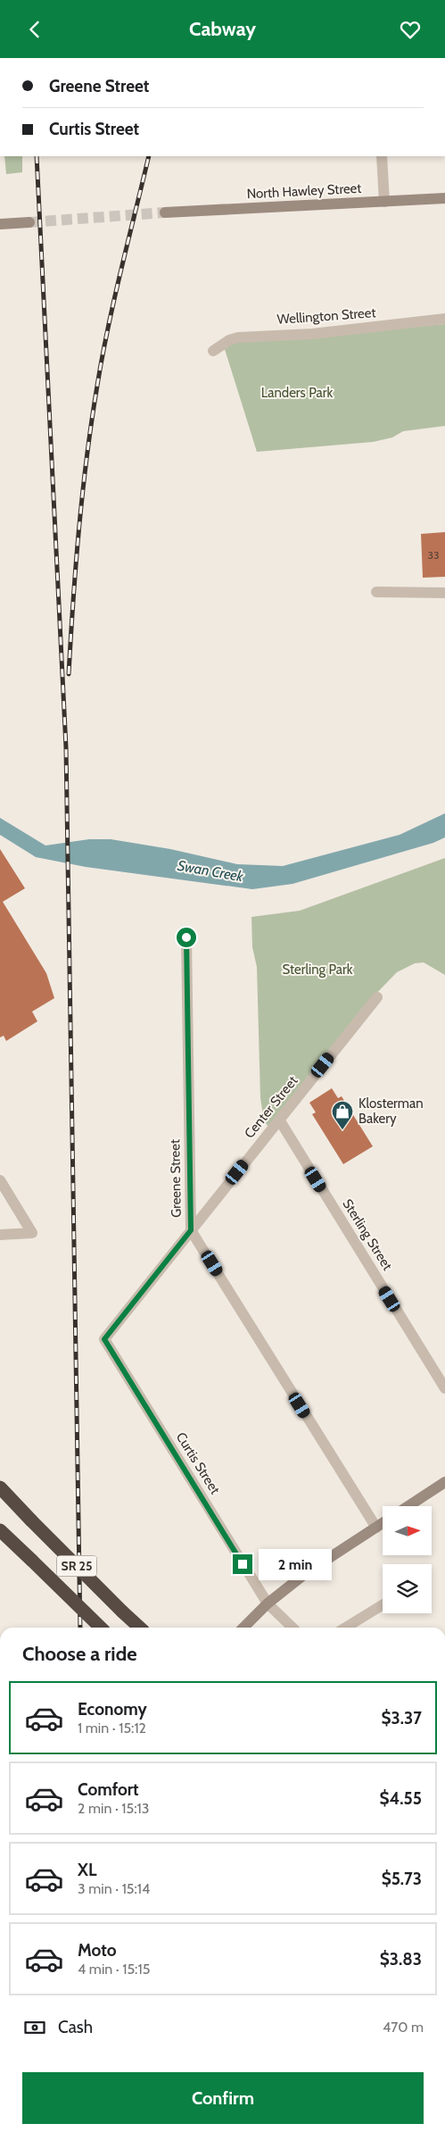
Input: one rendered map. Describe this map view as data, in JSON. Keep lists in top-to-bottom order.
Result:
{
  "streets": {
    "highway": ["SR 25"],
    "street": [
      "North Hawley Street",
      "Wellington Street",
      "Center Street",
      "Greene Street",
      "Sterling Street",
      "Curtis Street"
    ]
  },
  "crossings": [
    ["Center Street", "Greene Street"],
    ["Center Street", "Sterling Street"],
    ["Center Street", "Curtis Street"]
  ],
  "water": ["Swan Creek"],
  "parks": ["Landers Park", "Sterling Park"],
  "places": {
    "shop": ["Klosterman Bakery"]
  },
  "house_numbers": ["33"],
  "north": "right",
  "page": {
    "header": "Cabway",
    "banner": ["Greene Street", "Curtis Street"],
    "bubble": "2 min",
    "heading": "Choose a ride",
    "list": [
      {
        "name": "Economy",
        "note": "1 min · 15:12",
        "value": "$3.37"
      },
      {
        "name": "Comfort",
        "note": "2 min · 15:13",
        "value": "$4.55"
      },
      {
        "name": "XL",
        "note": "3 min · 15:14",
        "value": "$5.73"
      },
      {
        "name": "Moto",
        "note": "4 min · 15:15",
        "value": "$3.83"
      }
    ],
    "pay": ["Cash", "470 m"],
    "buttons": "Confirm"
  }
}
